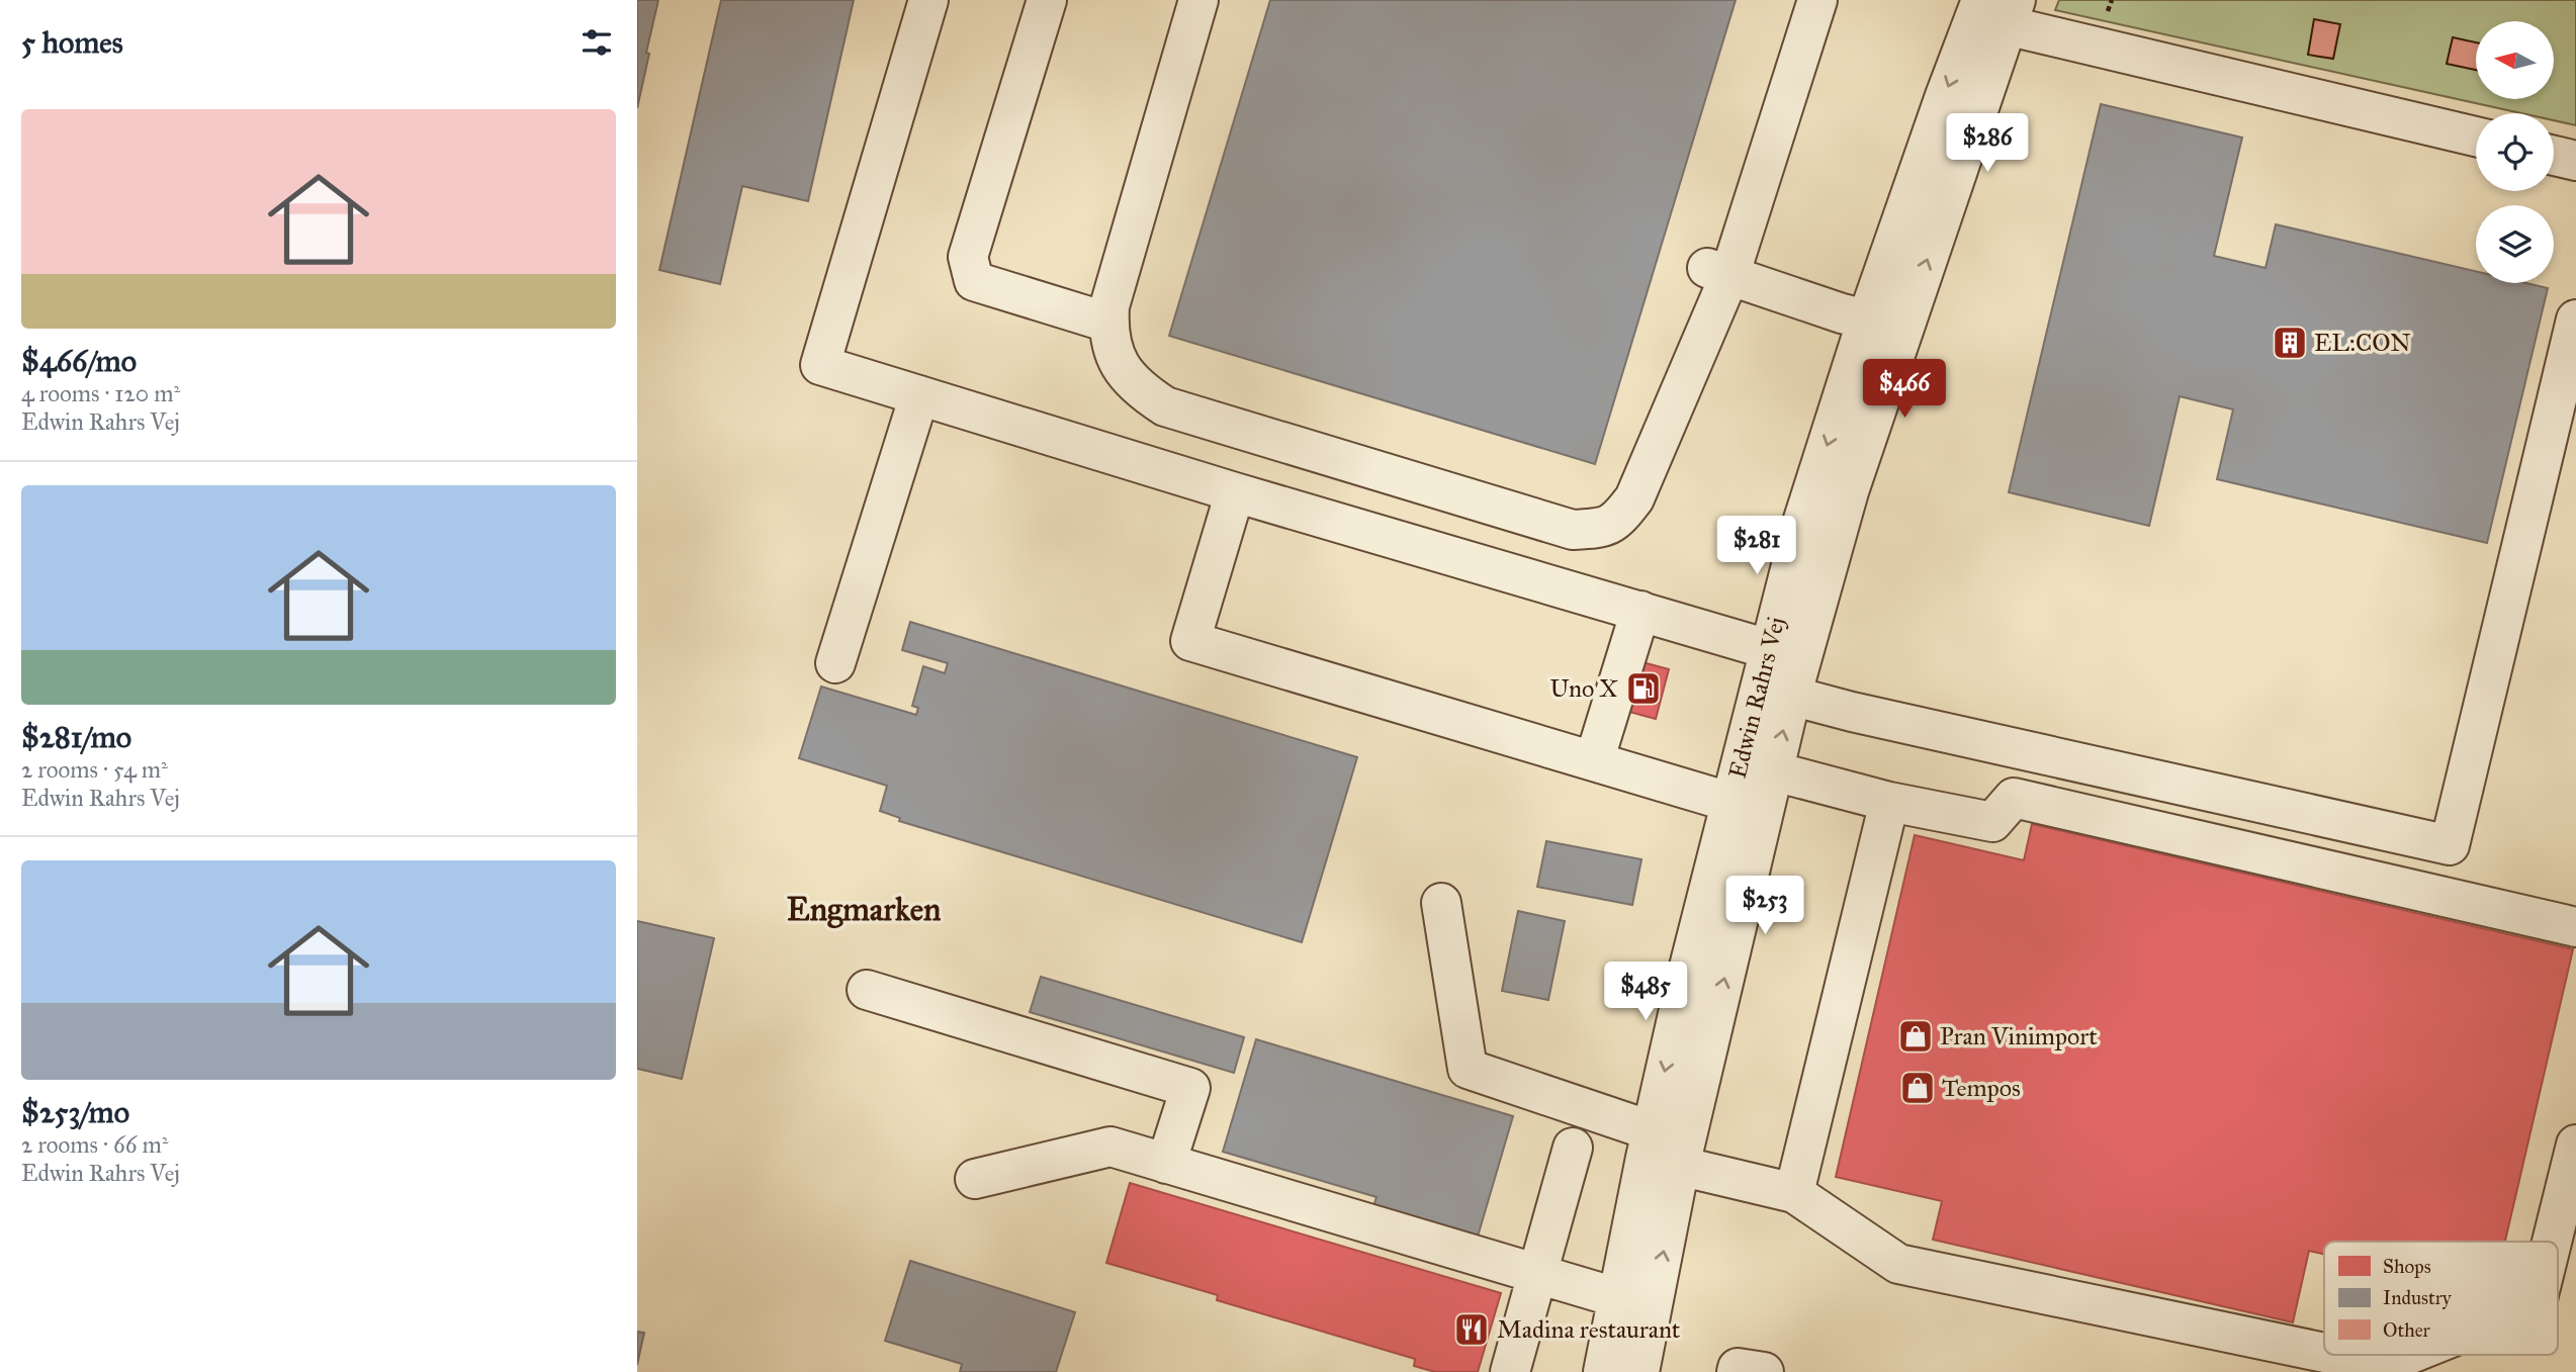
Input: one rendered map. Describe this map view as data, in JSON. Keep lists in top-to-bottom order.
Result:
{
  "streets": {
    "street": ["Edwin Rahrs Vej"]
  },
  "districts": ["Engmarken"],
  "places": {
    "building": ["EL:CON"],
    "fuel station": ["Uno X"],
    "shop": ["Pran Vinimport", "Tempos"],
    "restaurant": ["Madina restaurant"]
  },
  "legend": ["Shops", "Industry", "Other"],
  "north": "left",
  "page": {
    "heading": "5 homes",
    "list": [
      {
        "name": "$466/mo",
        "note": "4 rooms · 120 m² · Edwin Rahrs Vej"
      },
      {
        "name": "$281/mo",
        "note": "2 rooms · 54 m² · Edwin Rahrs Vej"
      },
      {
        "name": "$253/mo",
        "note": "2 rooms · 66 m² · Edwin Rahrs Vej"
      }
    ],
    "price": [
      "$286",
      "$466",
      "$281",
      "$253",
      "$485"
    ]
  }
}
